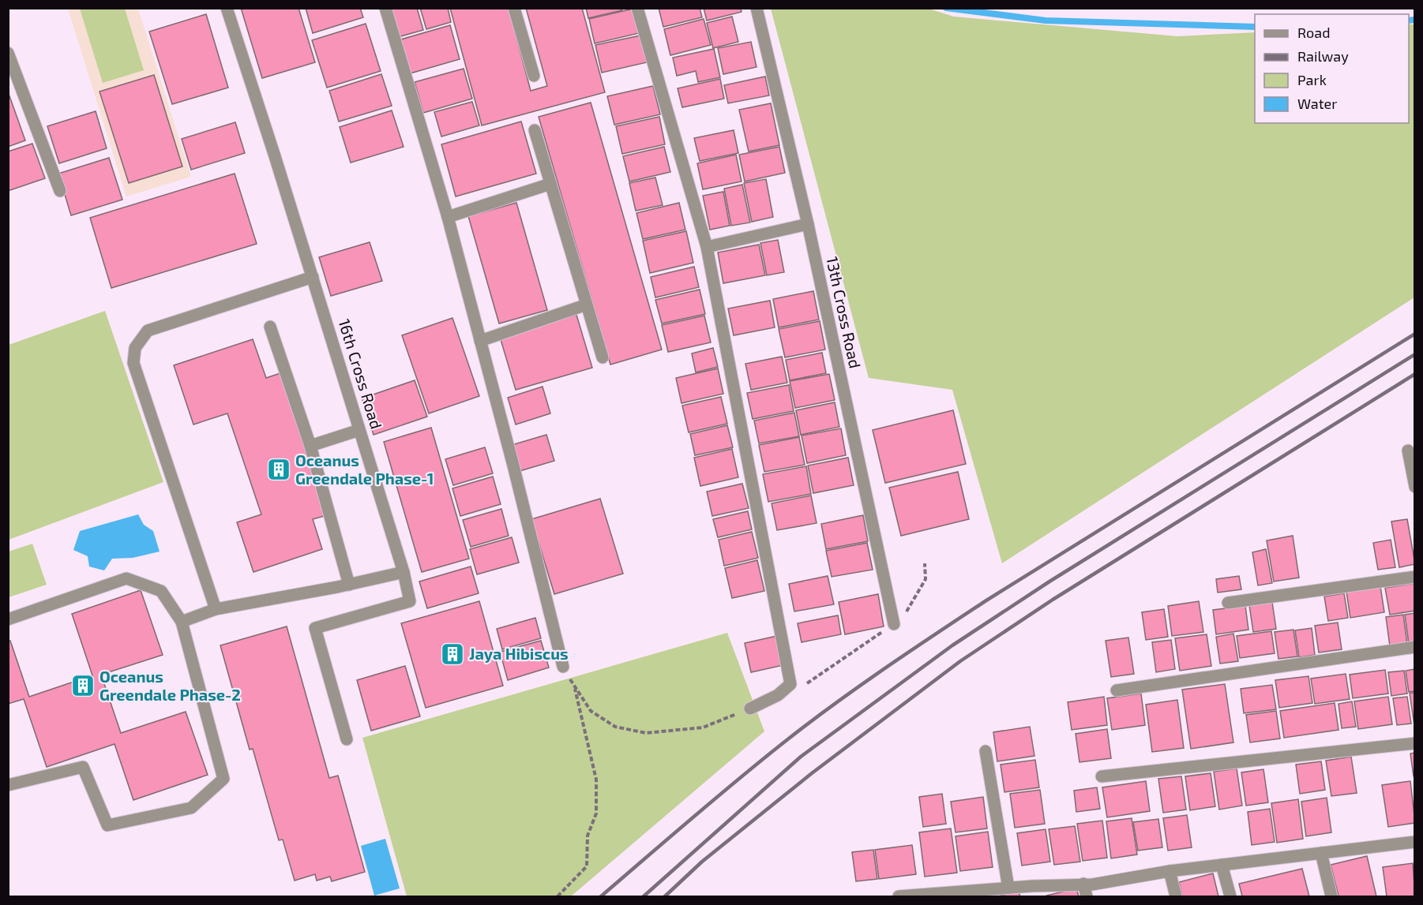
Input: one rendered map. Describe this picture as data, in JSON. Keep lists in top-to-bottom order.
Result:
{
  "streets": {
    "street": ["13th Cross Road", "16th Cross Road"]
  },
  "places": {
    "building": ["Oceanus Greendale Phase-1", "Jaya Hibiscus", "Oceanus Greendale Phase-2"]
  },
  "legend": [
    "Road",
    "Railway",
    "Park",
    "Water"
  ]
}
